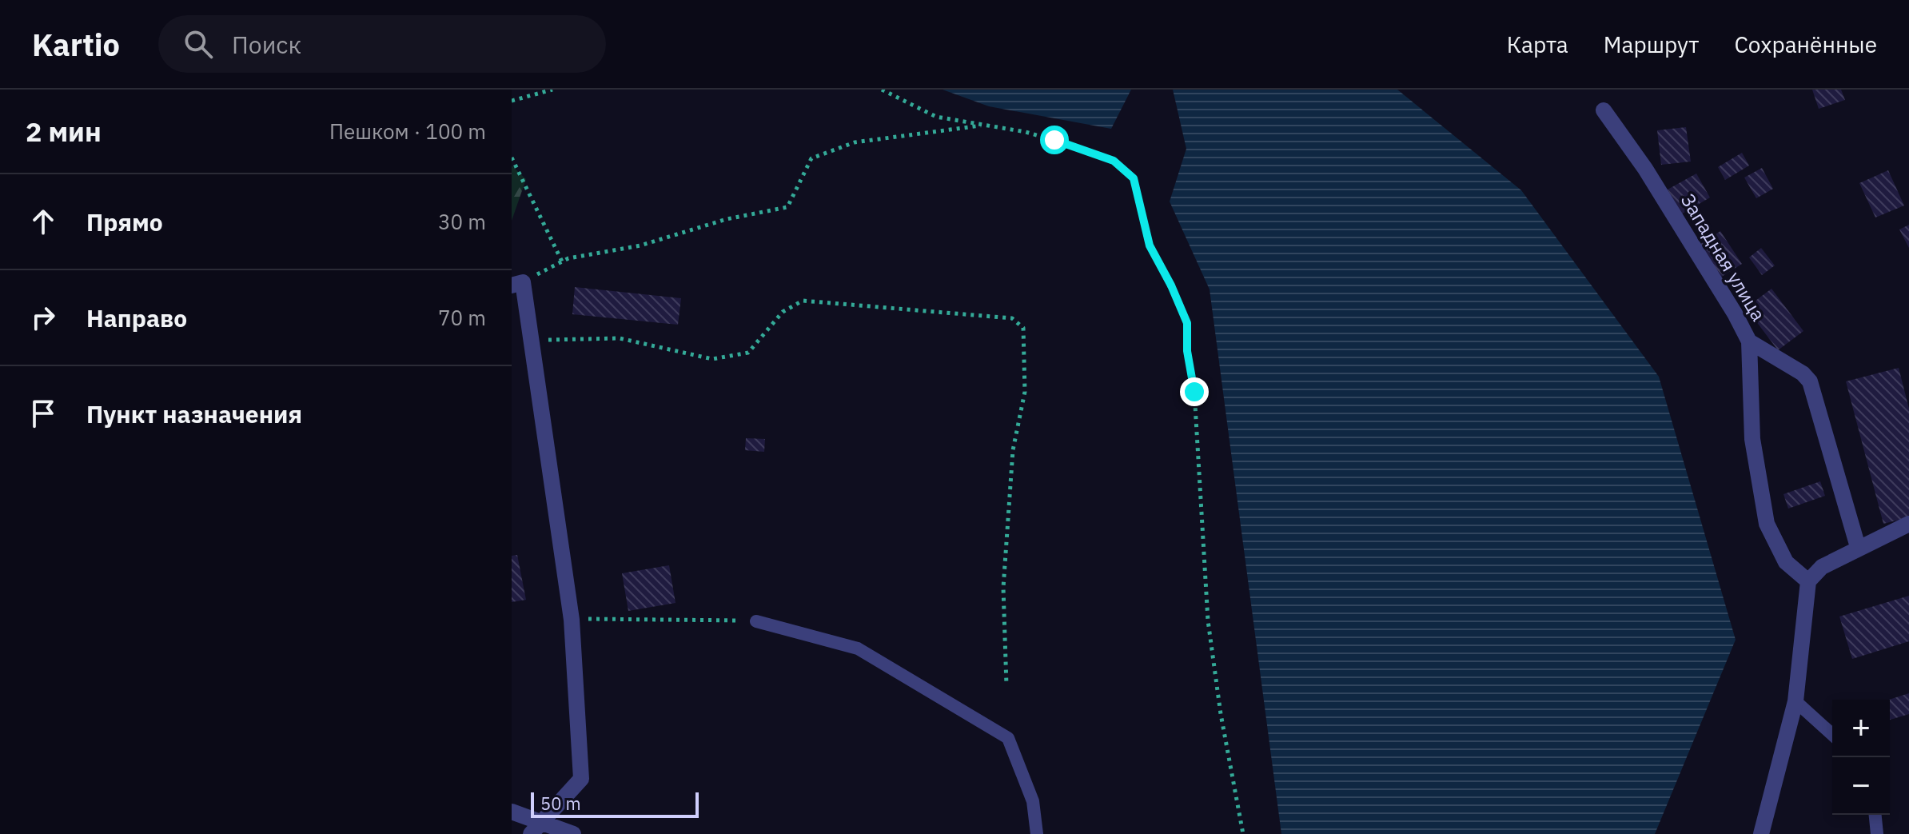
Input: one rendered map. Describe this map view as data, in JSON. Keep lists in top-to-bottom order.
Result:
{
  "streets": {
    "street": ["Западная улица"]
  },
  "scale_bar": "50 m",
  "page": {
    "header": "Kartio",
    "search": "Поиск",
    "nav": ["Карта", "Маршрут", "Сохранённые"],
    "heading": ["2 мин", "Пешком · 100 m"],
    "list": [
      ["Прямо", "30 m"],
      ["Направо", "70 m"],
      "Пункт назначения"
    ],
    "map_buttons": ["+", "−"],
    "scale": "50 m"
  }
}
